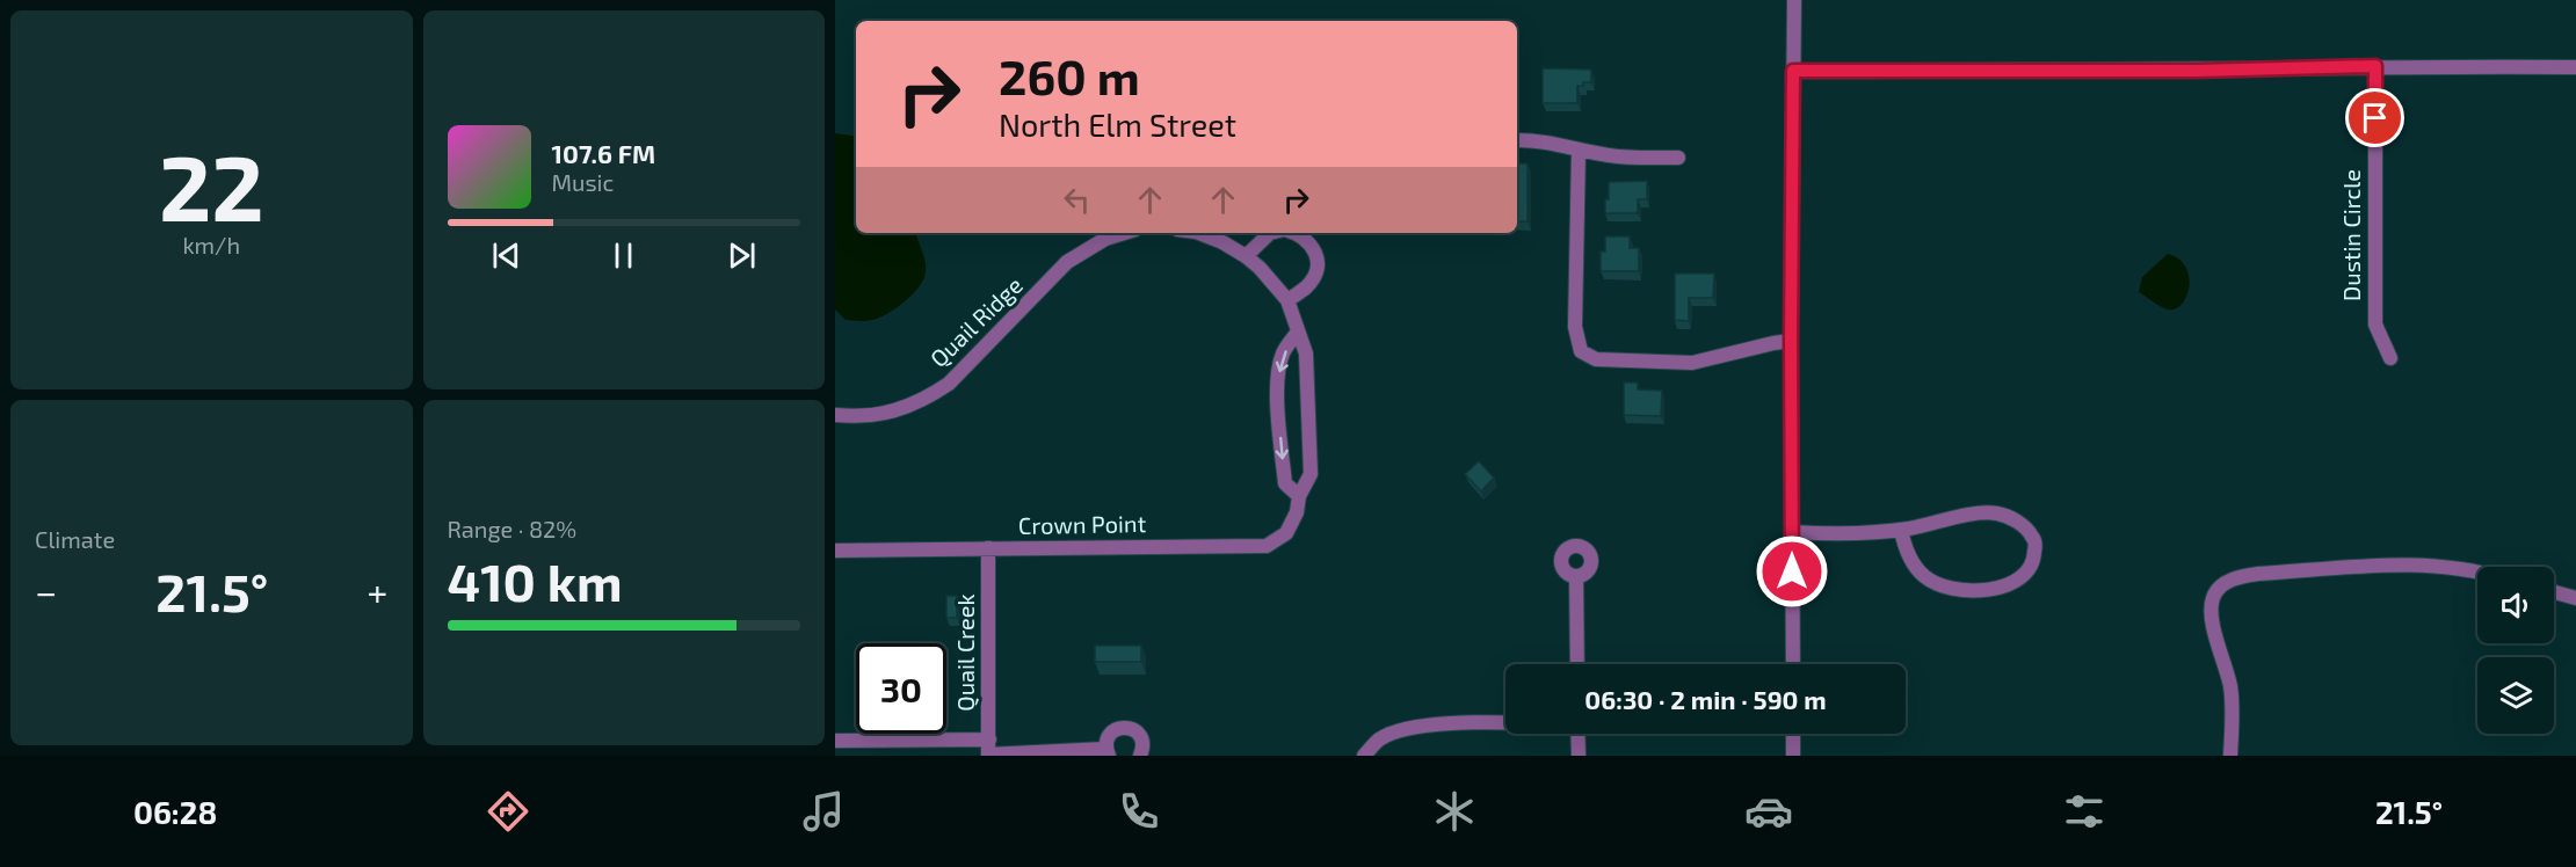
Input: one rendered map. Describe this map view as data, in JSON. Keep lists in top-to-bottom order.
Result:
{
  "streets": {
    "street": [
      "Dustin Circle",
      "Quail Ridge",
      "Crown Point",
      "Quail Creek"
    ]
  },
  "crossings": [
    ["Crown Point", "Quail Creek"]
  ],
  "page": {
    "tile": [
      ["22", "km/h"],
      "Climate",
      ["Range · 82%", "410 km"]
    ],
    "turn": ["260 m", "North Elm Street"],
    "song": ["107.6 FM", "Music"],
    "heat": ["−", "21.5°", "+"],
    "limit": "30",
    "trip": "06:30 · 2 min · 590 m",
    "tabs": ["06:28", "21.5°"]
  }
}
